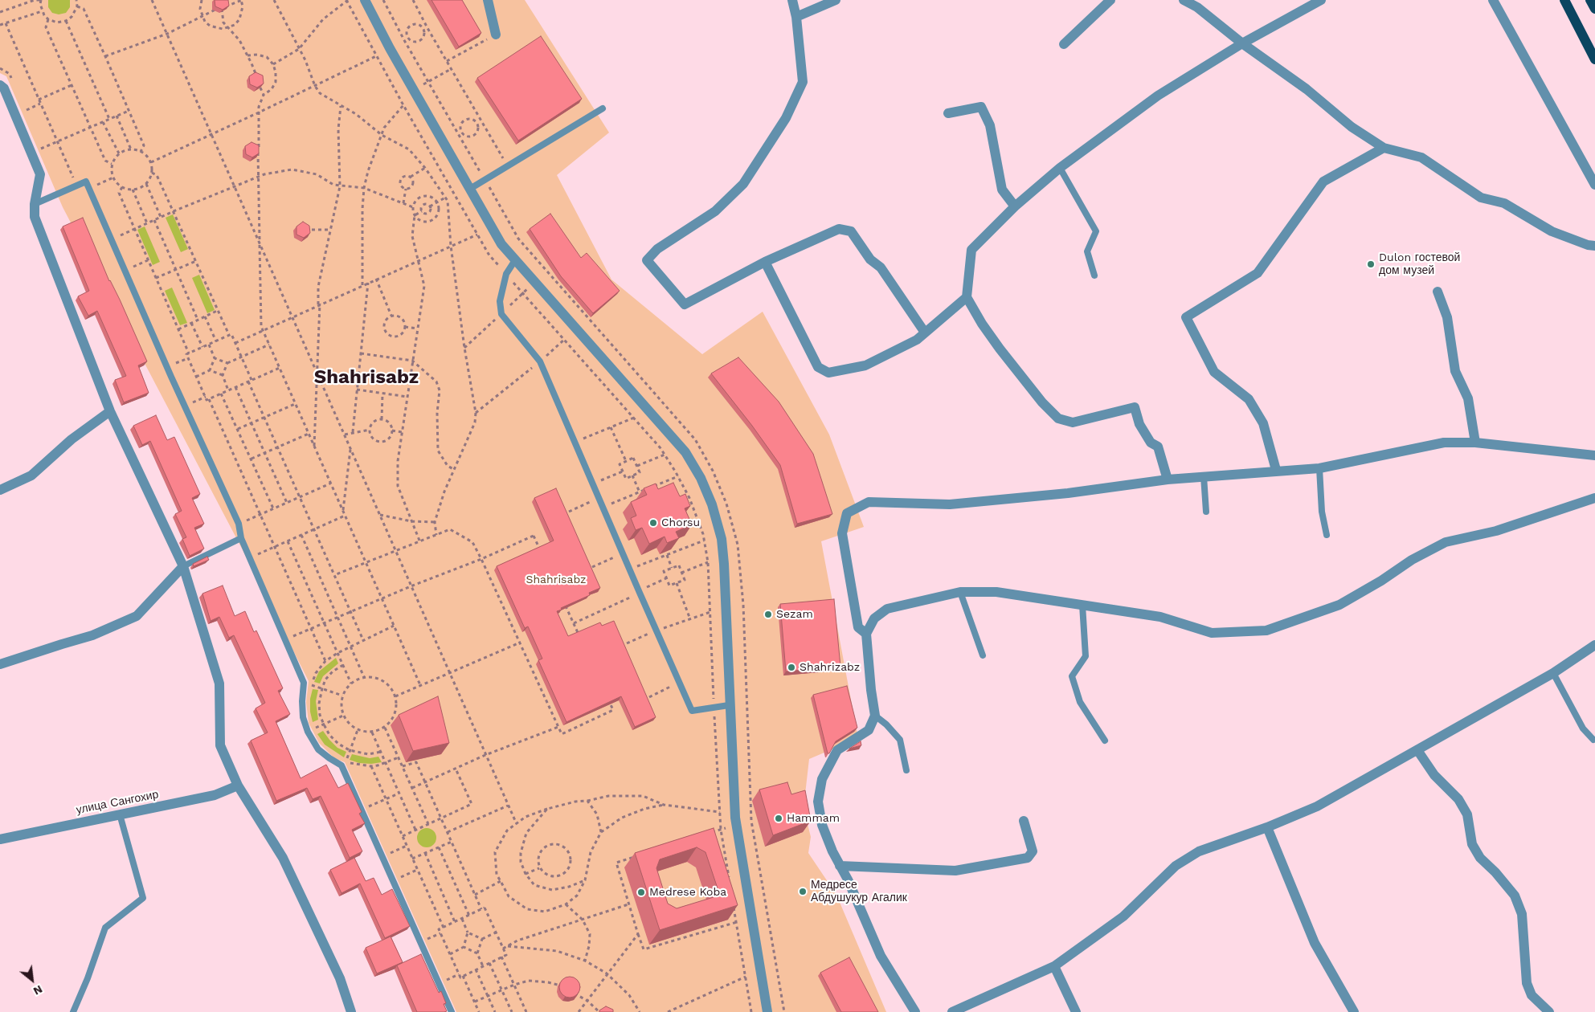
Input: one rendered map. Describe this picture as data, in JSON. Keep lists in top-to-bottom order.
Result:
{
  "streets": {
    "street": ["улица Сангохир"]
  },
  "districts": ["Shahrisabz"],
  "parks": ["Shahrisabz"],
  "places": [
    "Dulon гостевой дом музей",
    "Chorsu",
    "Sezam",
    "Shahrizabz",
    "Hammam",
    "Медресе Абдушукур Агалик",
    "Medrese Koba"
  ],
  "north": "bottom right"
}
